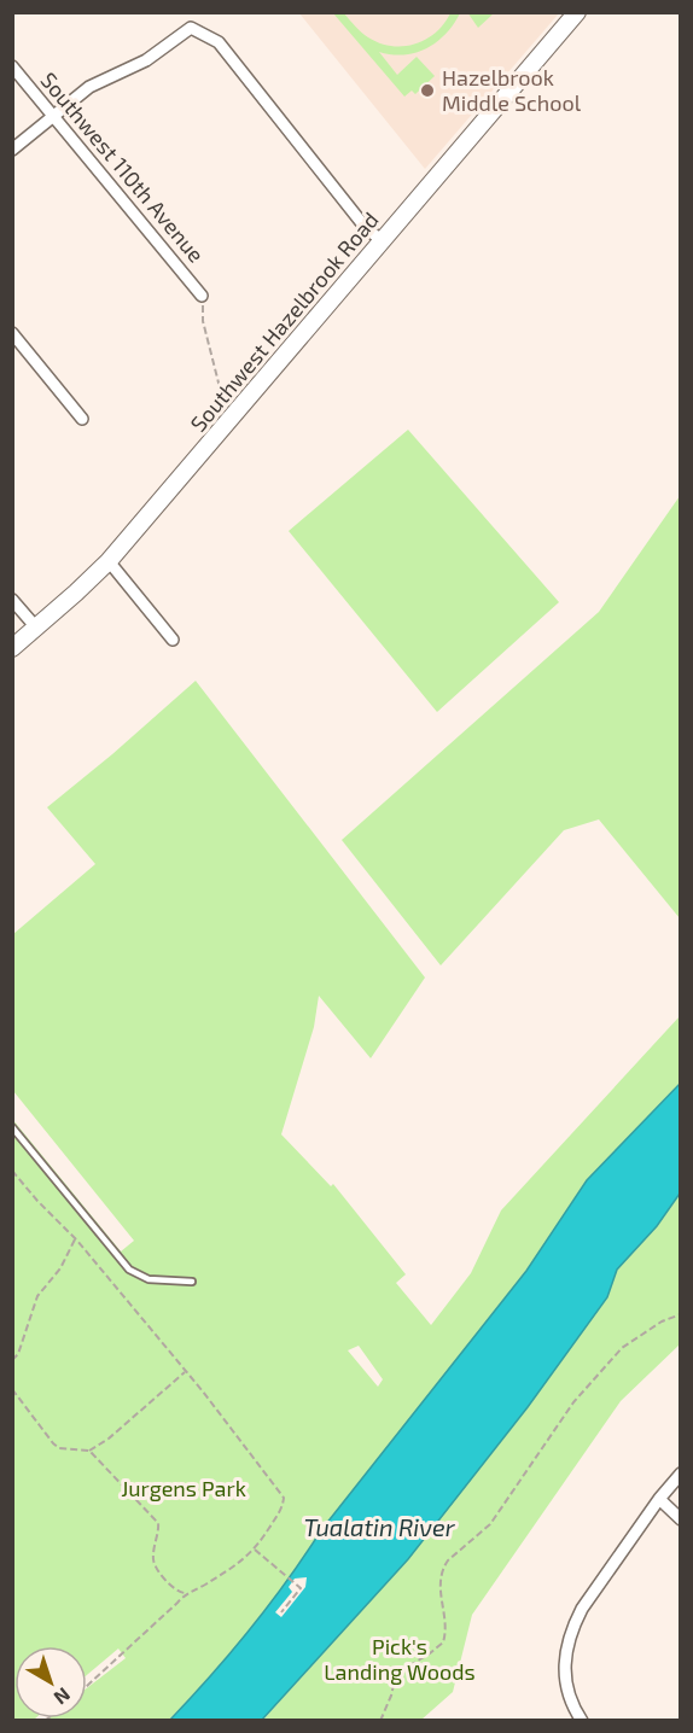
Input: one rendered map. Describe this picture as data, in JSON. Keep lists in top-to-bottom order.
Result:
{
  "streets": {
    "street": ["Southwest 110th Avenue", "Southwest Hazelbrook Road"]
  },
  "water": ["Tualatin River"],
  "parks": ["Jurgens Park", "Pick's Landing Woods"],
  "places": ["Hazelbrook Middle School"],
  "north": "bottom right"
}
